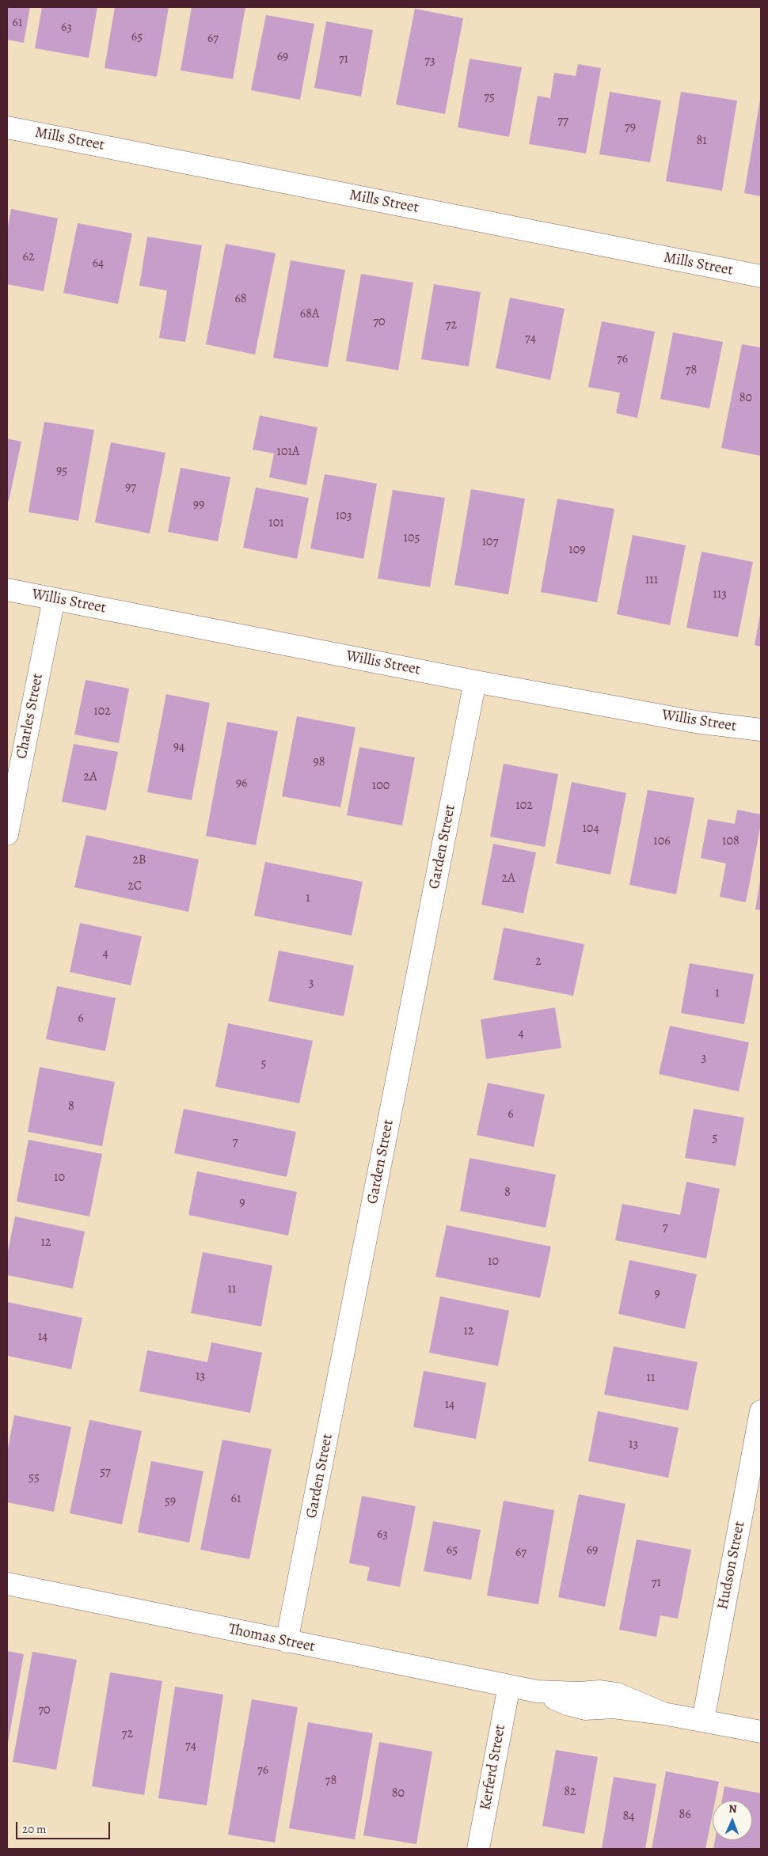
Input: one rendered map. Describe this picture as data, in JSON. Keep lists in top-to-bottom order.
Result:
{
  "streets": {
    "street": [
      "Mills Street",
      "Willis Street",
      "Charles Street",
      "Garden Street",
      "Hudson Street",
      "Thomas Street",
      "Kerferd Street"
    ]
  },
  "crossings": [
    ["Willis Street", "Charles Street"],
    ["Willis Street", "Garden Street"],
    ["Garden Street", "Thomas Street"],
    ["Hudson Street", "Thomas Street"],
    ["Thomas Street", "Kerferd Street"]
  ],
  "house_numbers": [
    "61",
    "63",
    "65",
    "67",
    "69",
    "71",
    "73",
    "75",
    "77",
    "79",
    "81",
    "62",
    "64",
    "68",
    "68A",
    "70",
    "72",
    "74",
    "76",
    "78",
    "80",
    "101A",
    "95",
    "97",
    "99",
    "103",
    "101",
    "105",
    "107",
    "109",
    "111",
    "113",
    "102",
    "94",
    "98",
    "2A",
    "96",
    "100",
    "102",
    "104",
    "106",
    "108",
    "2B",
    "2A",
    "2C",
    "1",
    "4",
    "2",
    "3",
    "1",
    "6",
    "4",
    "3",
    "5",
    "8",
    "6",
    "5",
    "7",
    "10",
    "8",
    "9",
    "7",
    "12",
    "10",
    "11",
    "9",
    "12",
    "14",
    "13",
    "11",
    "14",
    "13",
    "57",
    "55",
    "61",
    "59",
    "63",
    "65",
    "69",
    "67",
    "71",
    "70",
    "72",
    "74",
    "76",
    "78",
    "82",
    "80",
    "86",
    "84"
  ],
  "scale_bar": "20 m",
  "north": "top"
}
